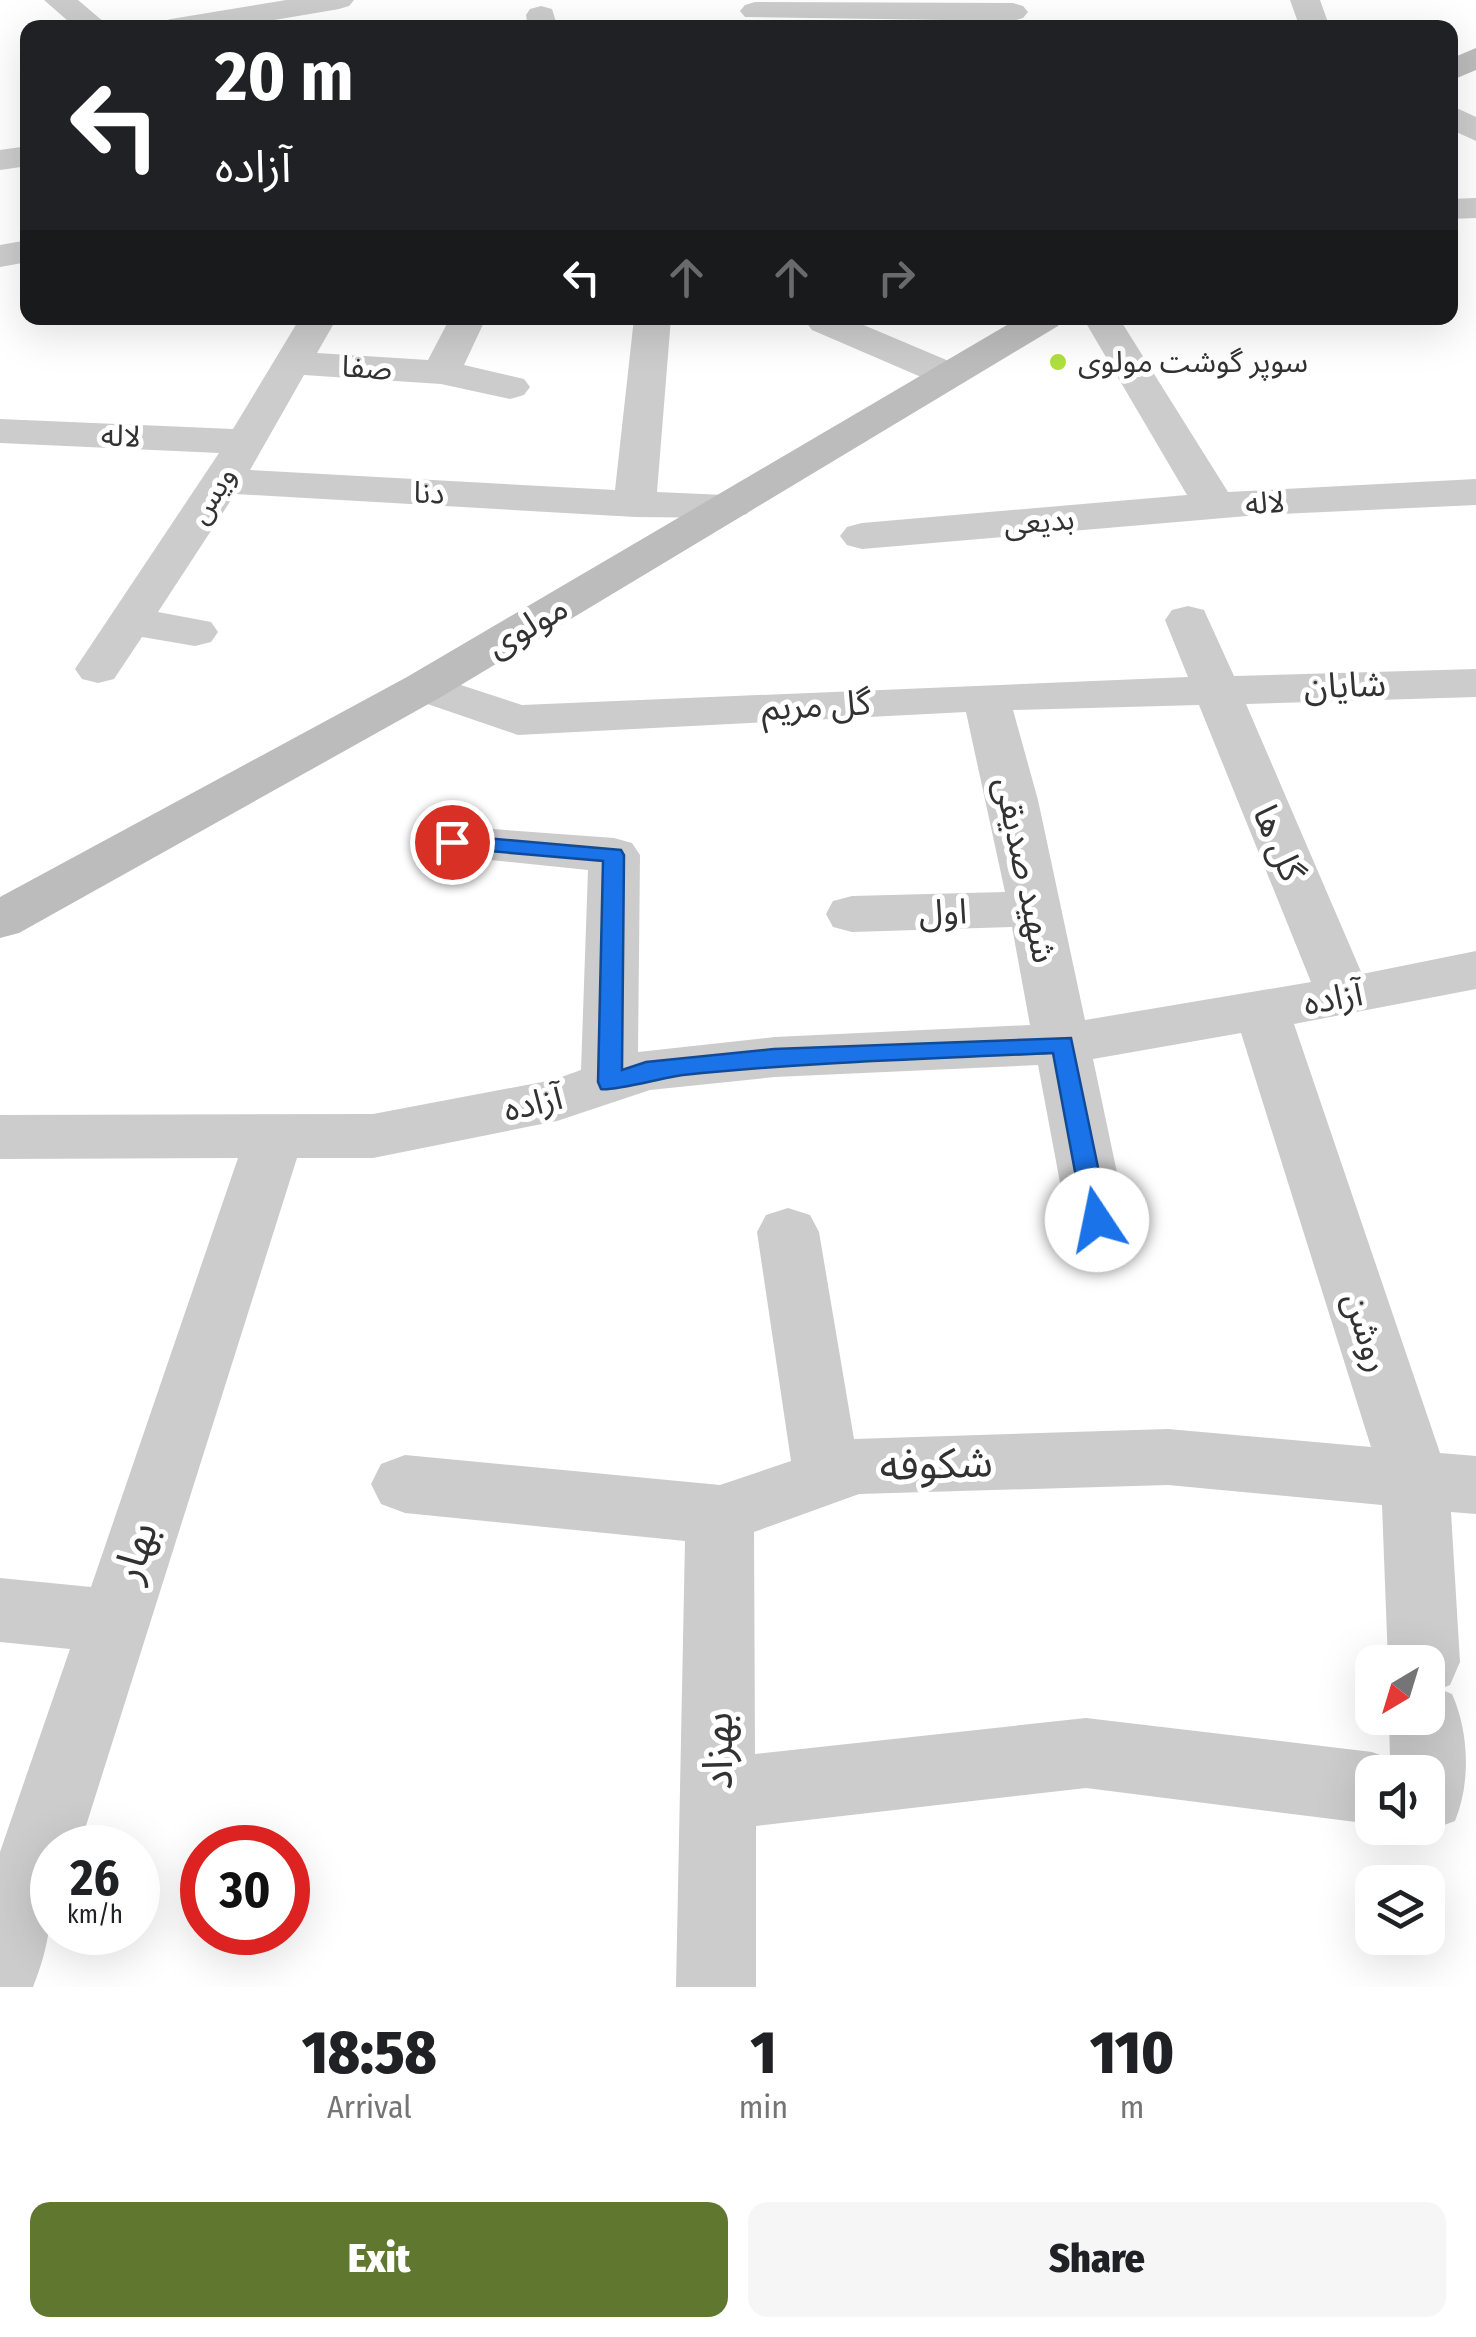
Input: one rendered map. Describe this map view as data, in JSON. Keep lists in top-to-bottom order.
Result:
{
  "streets": {
    "main road": ["مولوی"],
    "street": [
      "صفا",
      "لاله",
      "دنا",
      "ویس",
      "بدیعی",
      "شایان",
      "گل مریم",
      "گل ها",
      "شهید صدیقی",
      "اول",
      "آزاده",
      "روشن",
      "شکوفه",
      "بهار",
      "بهزاد"
    ]
  },
  "crossings": [
    ["صفا", "ویس"],
    ["لاله", "ویس"],
    ["لاله", "بدیعی"],
    ["دنا", "ویس"],
    ["دنا", "مولوی"],
    ["مولوی", "گل مریم"],
    ["شایان", "گل مریم"],
    ["شایان", "گل ها"],
    ["گل مریم", "گل ها"],
    ["گل مریم", "شهید صدیقی"],
    ["گل ها", "آزاده"],
    ["شهید صدیقی", "اول"],
    ["شهید صدیقی", "آزاده"],
    ["آزاده", "روشن"],
    ["آزاده", "بهار"],
    ["روشن", "شکوفه"],
    ["شکوفه", "بهزاد"]
  ],
  "places": ["سوپر گوشت مولوی"],
  "north": "bottom left",
  "page": {
    "turn": ["20 m", "آزاده"],
    "speed": "26 km/h",
    "limit": "30",
    "eta": [
      "18:58",
      "Arrival",
      "1",
      "min",
      "110",
      "m"
    ],
    "buttons": ["Exit", "Share"]
  }
}
